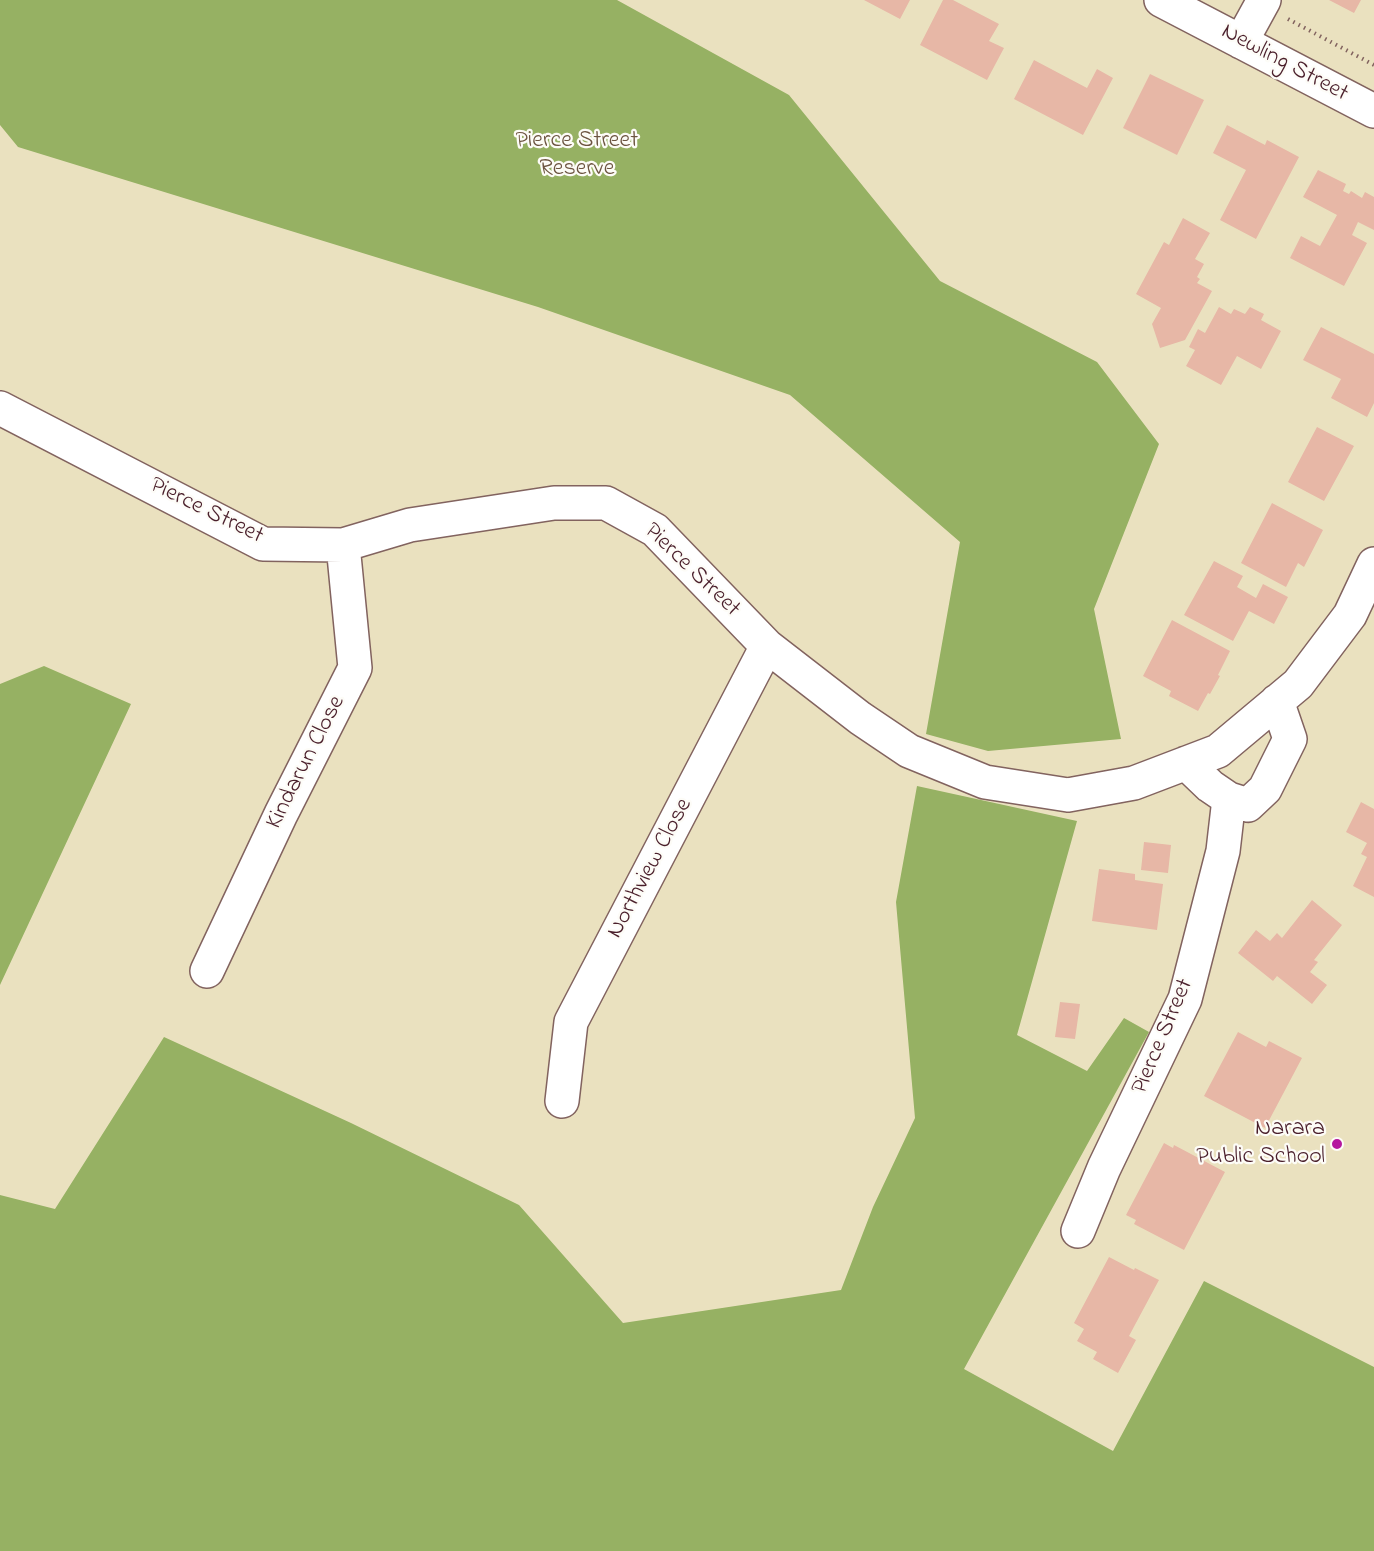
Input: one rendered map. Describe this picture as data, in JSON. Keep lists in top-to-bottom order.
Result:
{
  "streets": {
    "street": [
      "Newling Street",
      "Pierce Street",
      "Kindarun Close",
      "Northview Close"
    ]
  },
  "crossings": [
    ["Pierce Street", "Kindarun Close"],
    ["Pierce Street", "Northview Close"]
  ],
  "parks": ["Pierce Street Reserve"],
  "places": ["Narara Public School"]
}
